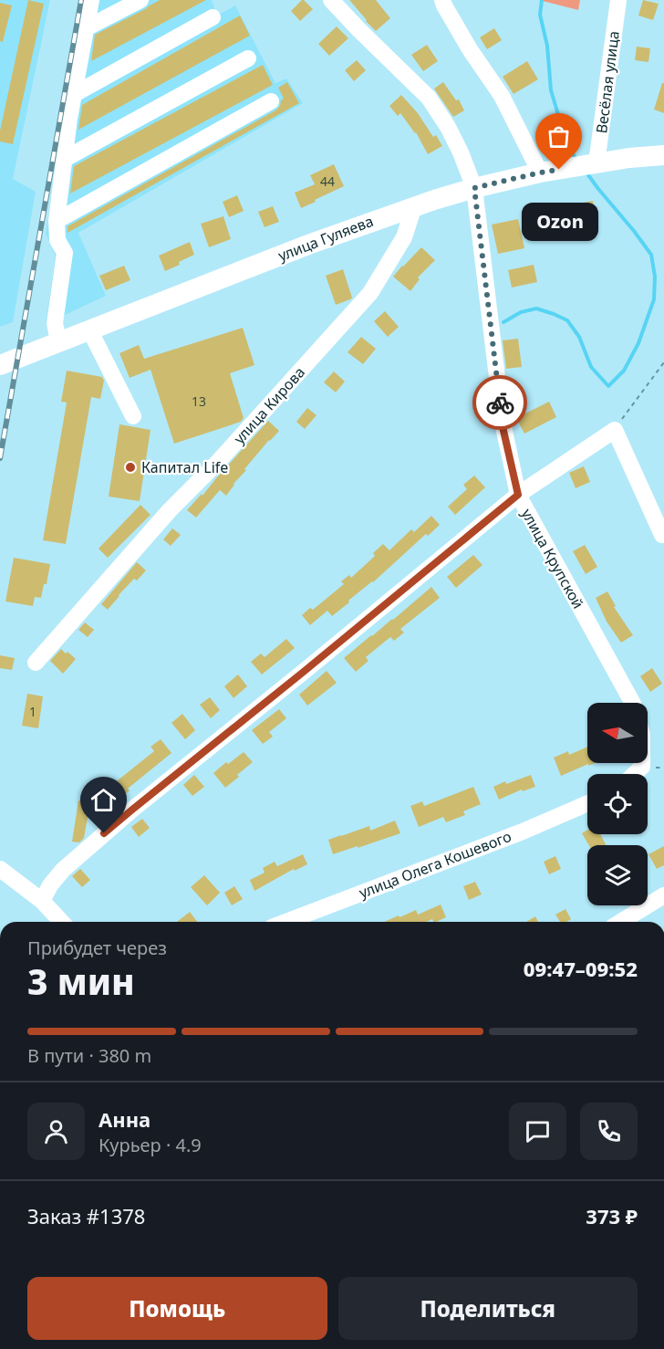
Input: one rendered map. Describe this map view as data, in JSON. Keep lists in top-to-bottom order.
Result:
{
  "streets": {
    "main road": ["улица Гуляева"],
    "street": [
      "Весёлая улица",
      "улица Кирова",
      "улица Крупской",
      "улица Олега Кошевого"
    ]
  },
  "crossings": [
    ["Весёлая улица", "улица Гуляева"],
    ["улица Гуляева", "улица Кирова"]
  ],
  "places": ["Ozon", "Капитал Life"],
  "house_numbers": ["44", "13", "1"],
  "north": "left",
  "page": {
    "bubble": "Ozon",
    "heading": ["3 мин", "Прибудет через", "09:47–09:52"],
    "panel": [
      "Анна",
      "Курьер · 4.9",
      "Заказ #1378",
      "373 ₽"
    ],
    "bar": "В пути · 380 m",
    "buttons": ["Помощь", "Поделиться"]
  }
}
